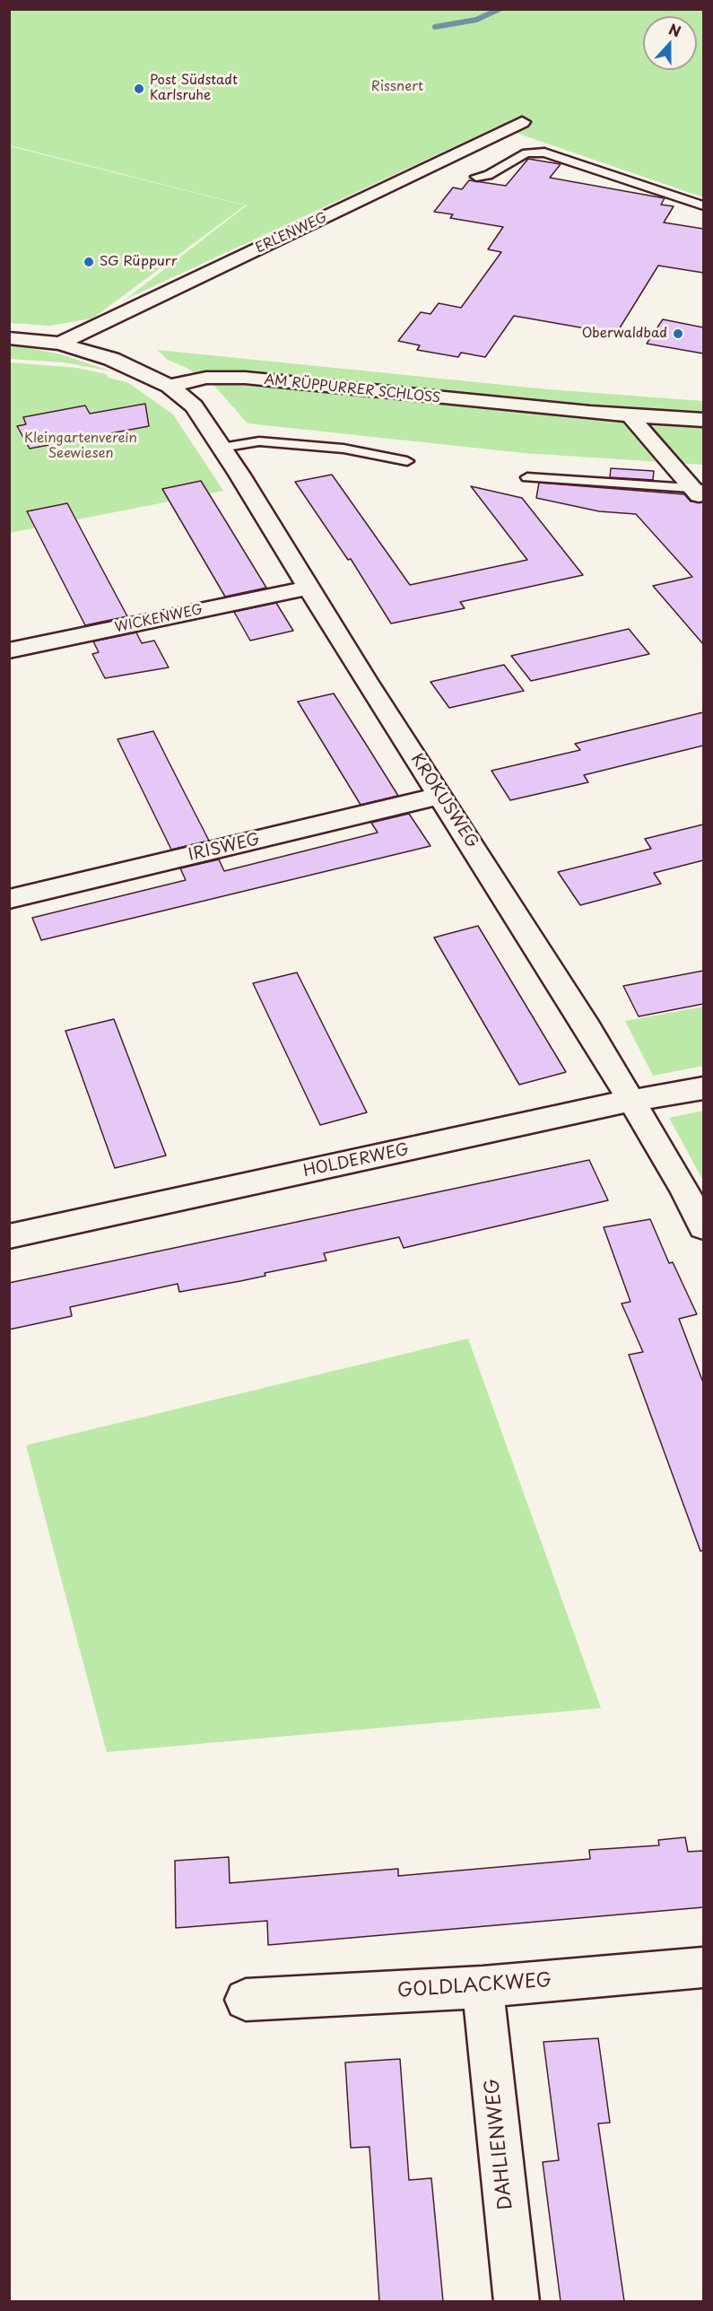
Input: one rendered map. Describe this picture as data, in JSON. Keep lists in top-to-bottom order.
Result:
{
  "streets": {
    "street": [
      "ERLENWEG",
      "AM RÜPPURRER SCHLOSS",
      "WICKENWEG",
      "KROKUSWEG",
      "IRISWEG",
      "HOLDERWEG",
      "GOLDLACKWEG",
      "DAHLIENWEG"
    ]
  },
  "crossings": [
    ["AM RÜPPURRER SCHLOSS", "KROKUSWEG"],
    ["WICKENWEG", "KROKUSWEG"],
    ["KROKUSWEG", "IRISWEG"],
    ["KROKUSWEG", "HOLDERWEG"],
    ["GOLDLACKWEG", "DAHLIENWEG"]
  ],
  "parks": ["Rissnert", "Kleingartenverein Seewiesen"],
  "places": ["Post Südstadt Karlsruhe", "SG Rüppurr", "Oberwaldbad"],
  "north": "top"
}
